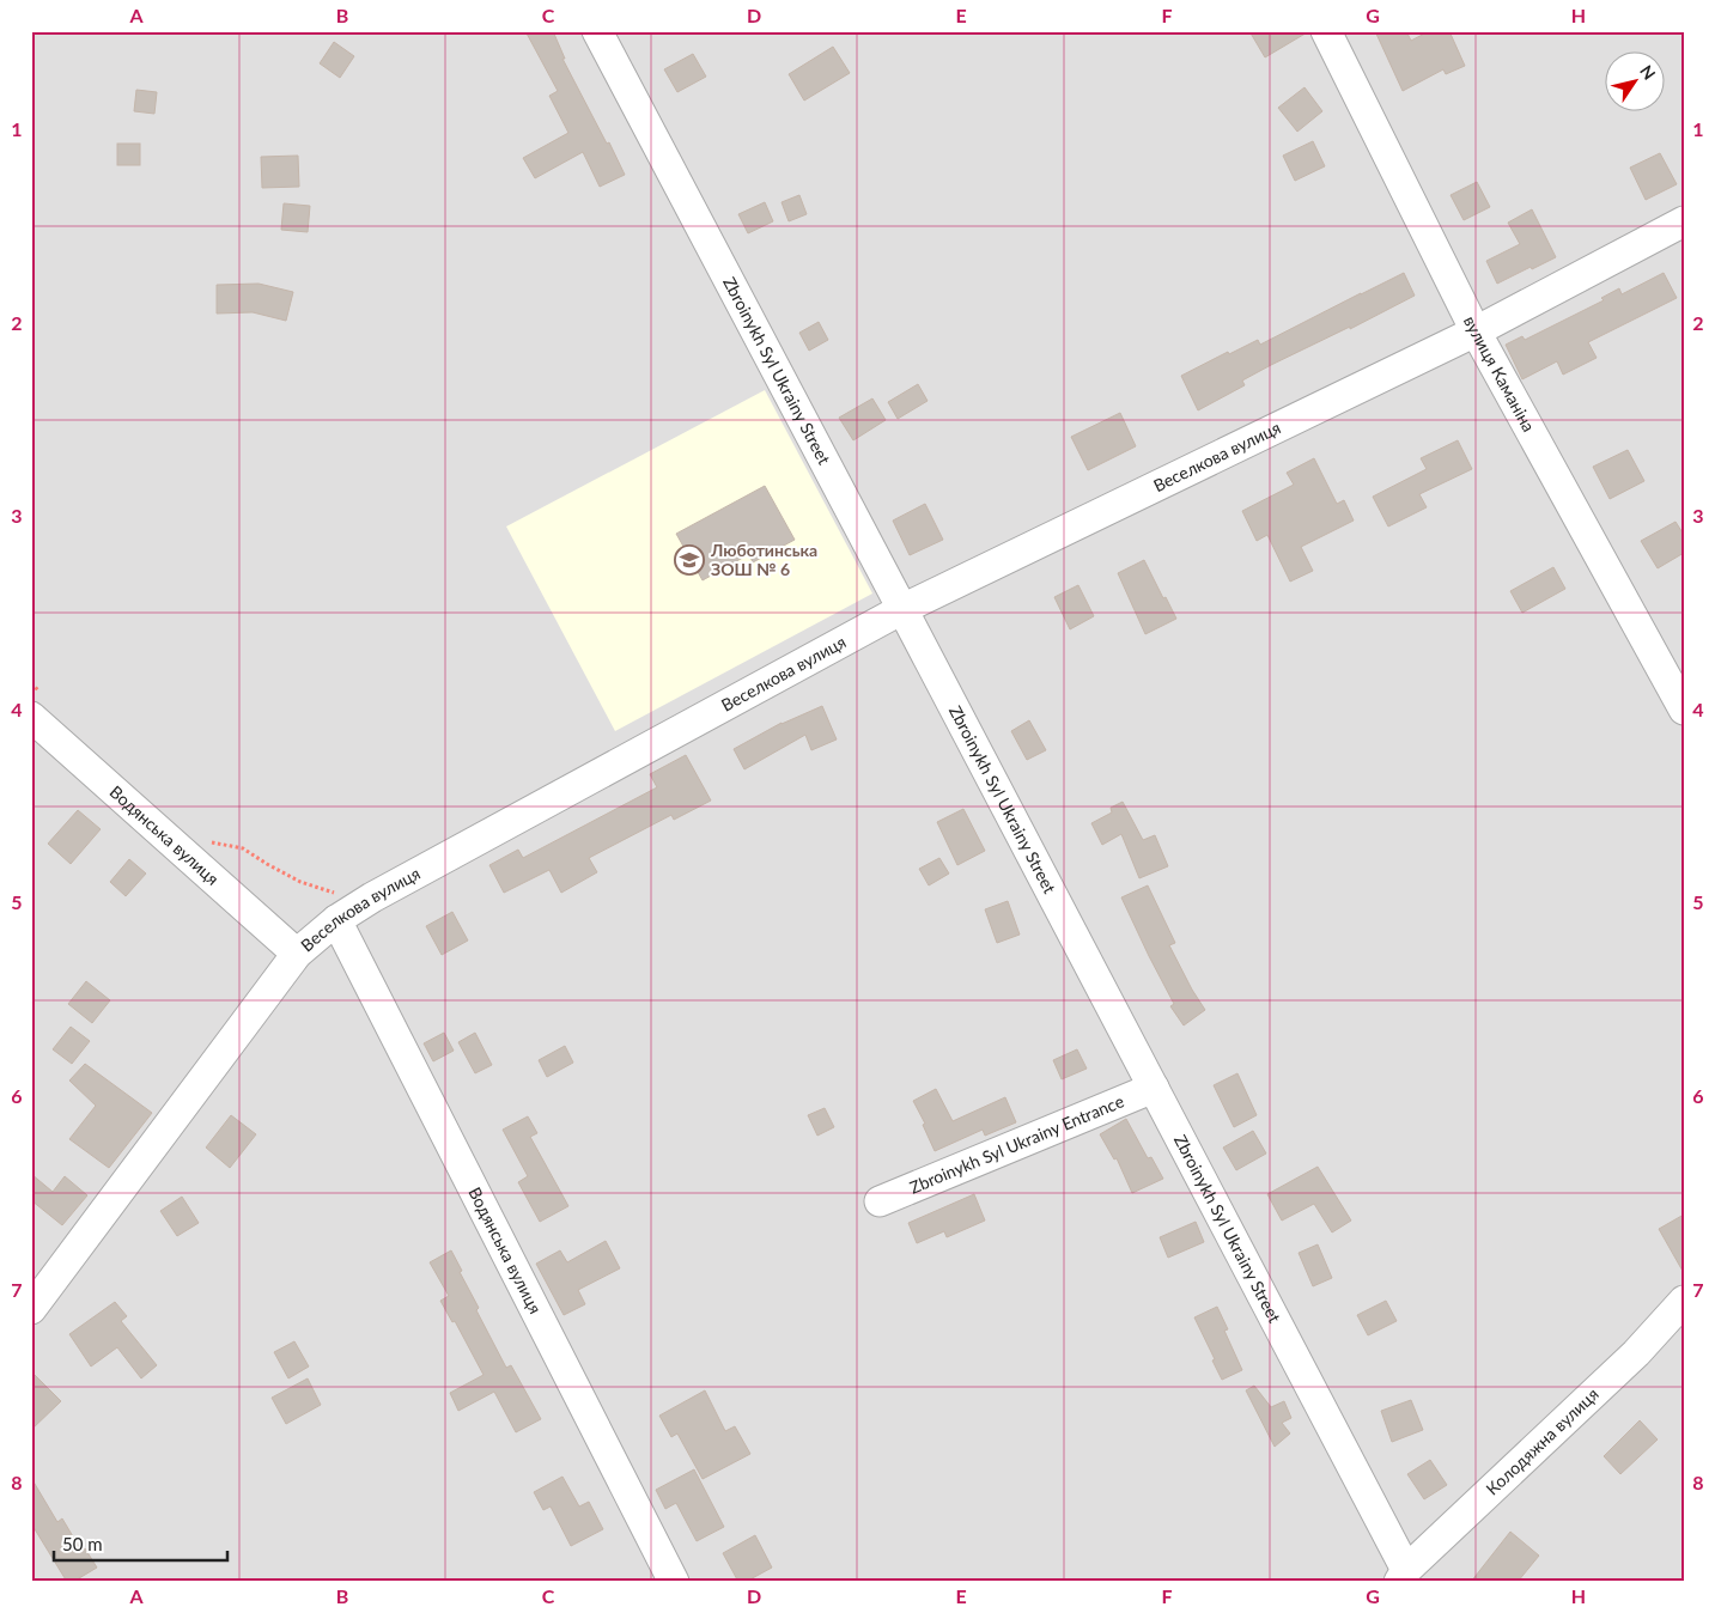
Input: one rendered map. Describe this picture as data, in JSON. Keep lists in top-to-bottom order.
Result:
{
  "streets": {
    "street": [
      "Zbroinykh Syl Ukrainy Street",
      "вулиця Каманіна",
      "Веселкова вулиця",
      "Водянська вулиця",
      "Zbroinykh Syl Ukrainy Entrance",
      "Колодяжна вулиця"
    ]
  },
  "crossings": [
    ["Zbroinykh Syl Ukrainy Street", "Веселкова вулиця"],
    ["Zbroinykh Syl Ukrainy Street", "Zbroinykh Syl Ukrainy Entrance"],
    ["Zbroinykh Syl Ukrainy Street", "Колодяжна вулиця"],
    ["вулиця Каманіна", "Веселкова вулиця"],
    ["Веселкова вулиця", "Водянська вулиця"]
  ],
  "places": {
    "school or university": ["Люботинська ЗОШ № 6"]
  },
  "scale_bar": "50 m",
  "north": "top right",
  "grid": {
    "columns": [
      "A",
      "B",
      "C",
      "D",
      "E",
      "F",
      "G",
      "H"
    ],
    "rows": [
      "1",
      "2",
      "3",
      "4",
      "5",
      "6",
      "7",
      "8"
    ]
  }
}
